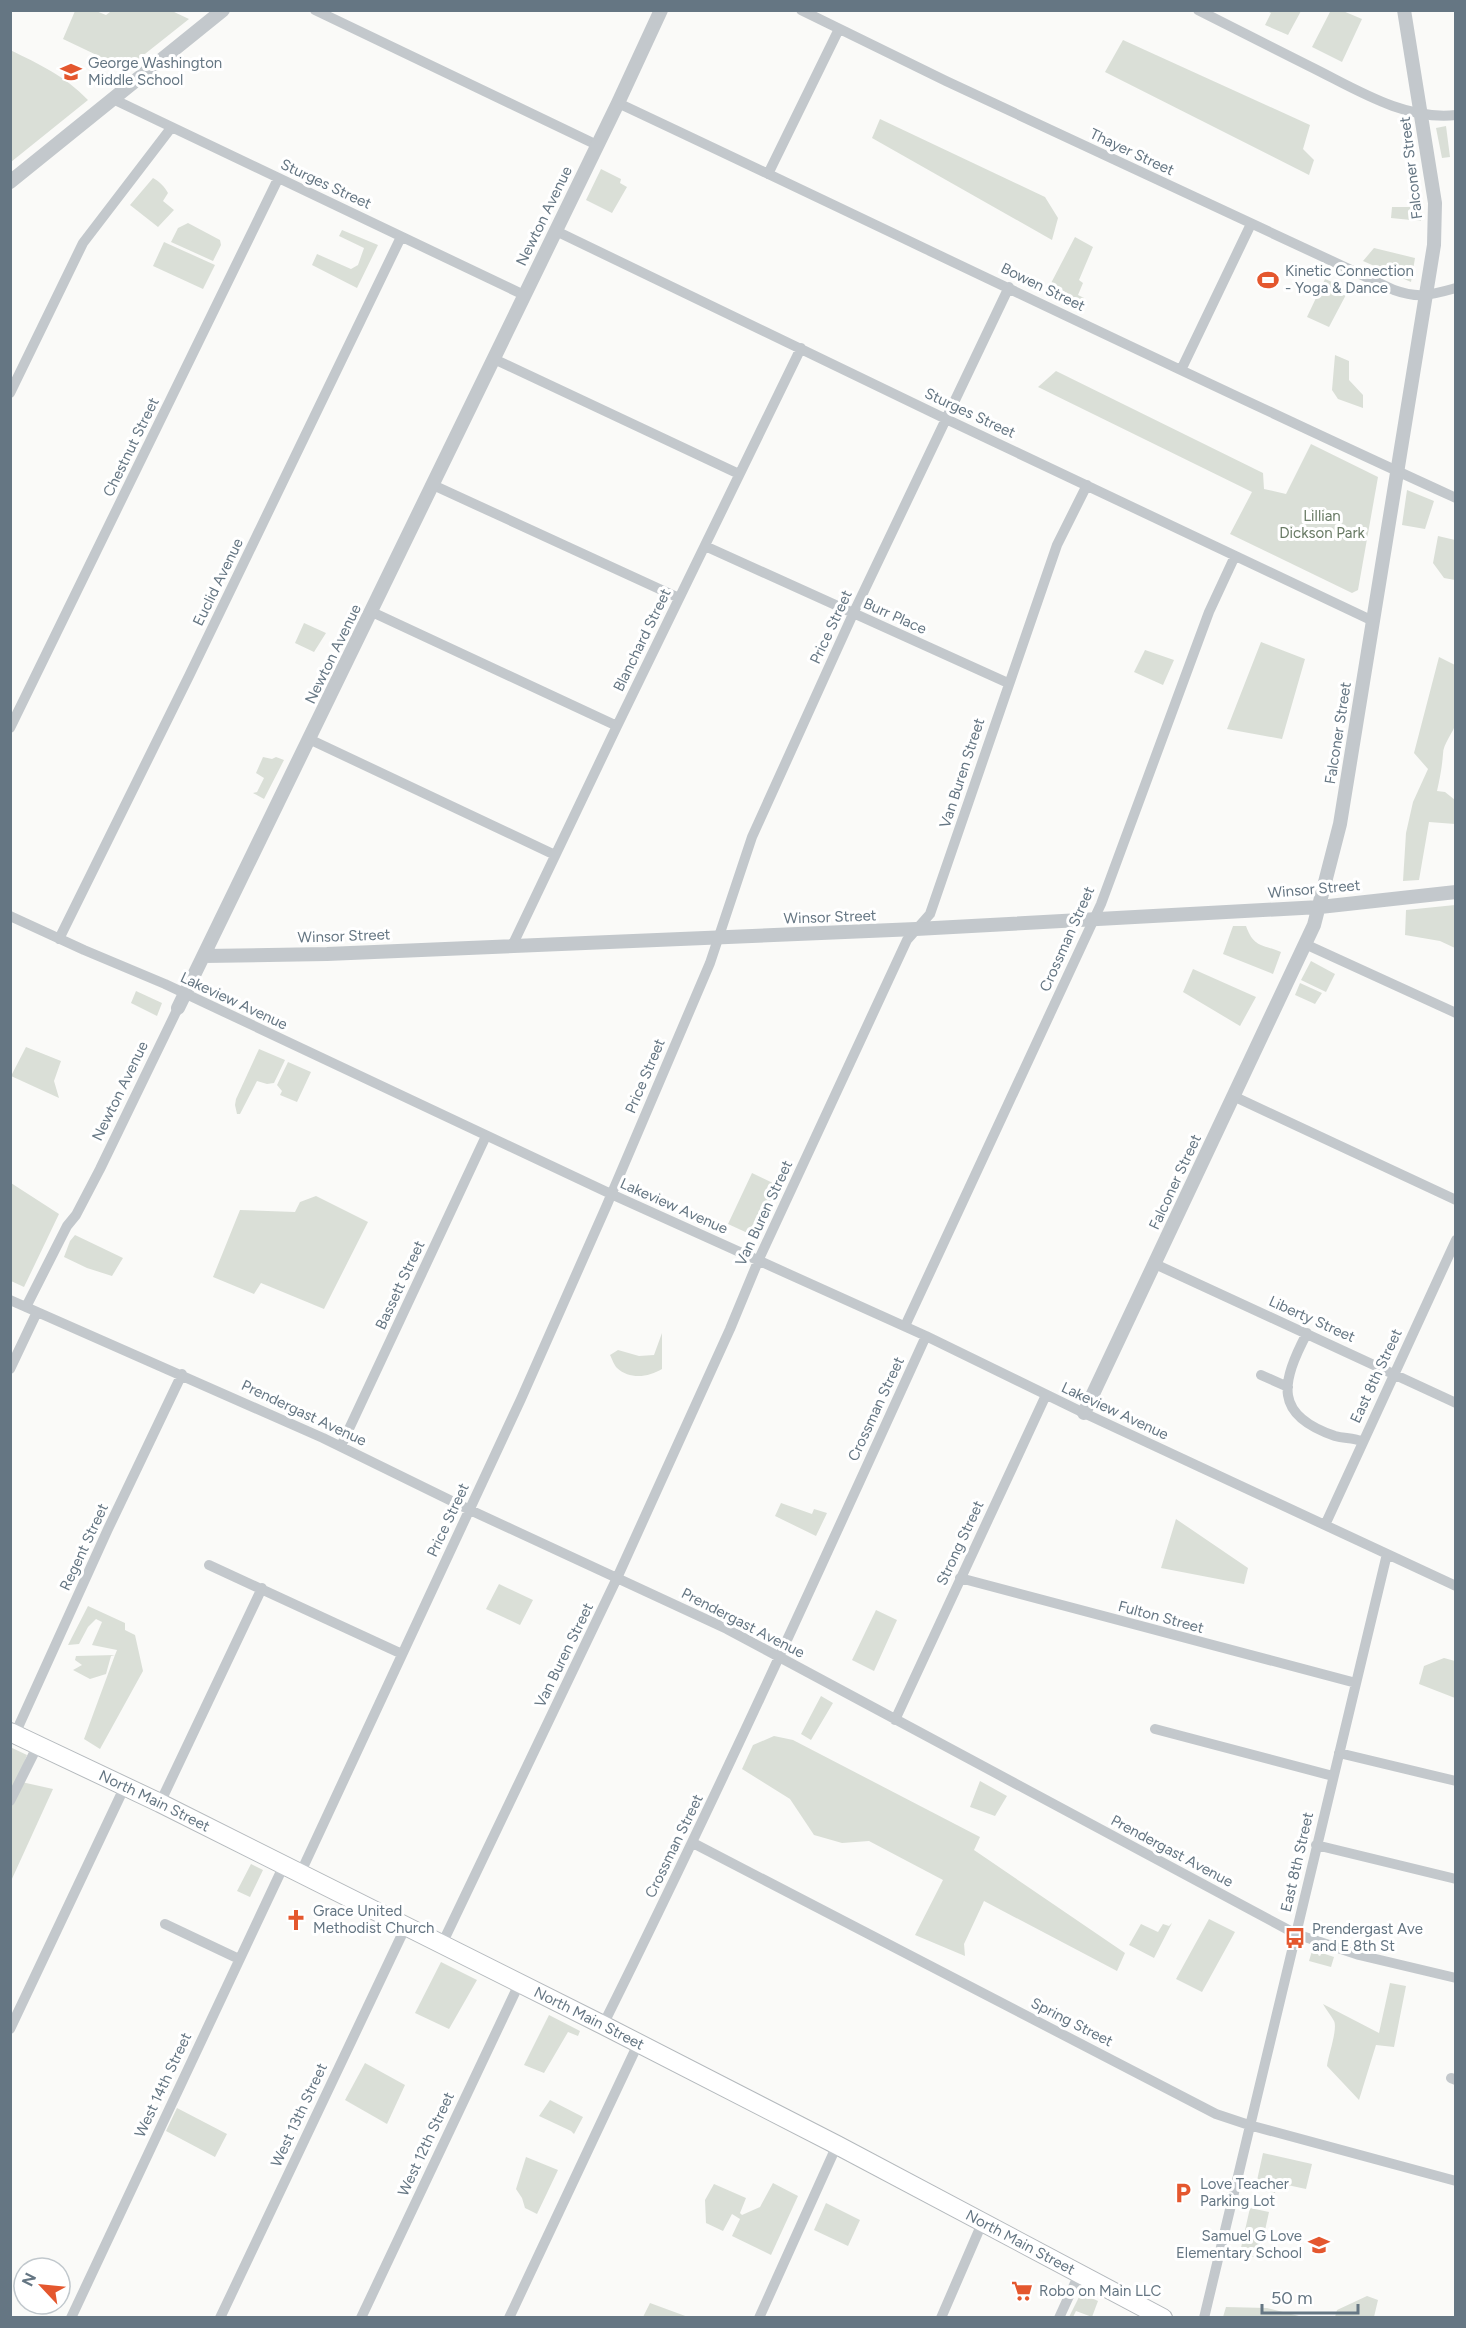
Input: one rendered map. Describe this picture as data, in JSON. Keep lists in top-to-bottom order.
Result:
{
  "streets": {
    "highway": ["North Main Street"],
    "street": [
      "Thayer Street",
      "Falconer Street",
      "Sturges Street",
      "Newton Avenue",
      "Bowen Street",
      "Chestnut Street",
      "Euclid Avenue",
      "Burr Place",
      "Price Street",
      "Blanchard Street",
      "Van Buren Street",
      "Winsor Street",
      "Crossman Street",
      "Lakeview Avenue",
      "Bassett Street",
      "Liberty Street",
      "East 8th Street",
      "Prendergast Avenue",
      "Strong Street",
      "Regent Street",
      "Fulton Street",
      "Spring Street",
      "West 14th Street",
      "West 13th Street",
      "West 12th Street"
    ]
  },
  "crossings": [
    ["Thayer Street", "Falconer Street"],
    ["Falconer Street", "Sturges Street"],
    ["Falconer Street", "Bowen Street"],
    ["Falconer Street", "Winsor Street"],
    ["Falconer Street", "Lakeview Avenue"],
    ["Falconer Street", "Liberty Street"],
    ["Sturges Street", "Newton Avenue"],
    ["Sturges Street", "Chestnut Street"],
    ["Sturges Street", "Euclid Avenue"],
    ["Sturges Street", "Price Street"],
    ["Sturges Street", "Blanchard Street"],
    ["Sturges Street", "Van Buren Street"],
    ["Sturges Street", "Crossman Street"],
    ["Newton Avenue", "Bowen Street"],
    ["Newton Avenue", "Winsor Street"],
    ["Newton Avenue", "Lakeview Avenue"],
    ["Newton Avenue", "Prendergast Avenue"],
    ["Bowen Street", "Price Street"],
    ["Euclid Avenue", "Lakeview Avenue"],
    ["Burr Place", "Price Street"],
    ["Burr Place", "Blanchard Street"],
    ["Burr Place", "Van Buren Street"],
    ["Price Street", "Winsor Street"],
    ["Price Street", "Lakeview Avenue"],
    ["Price Street", "Prendergast Avenue"],
    ["Price Street", "North Main Street"],
    ["Blanchard Street", "Winsor Street"],
    ["Van Buren Street", "Winsor Street"],
    ["Van Buren Street", "Lakeview Avenue"],
    ["Van Buren Street", "Prendergast Avenue"],
    ["Van Buren Street", "North Main Street"],
    ["Winsor Street", "Crossman Street"],
    ["Crossman Street", "Lakeview Avenue"],
    ["Crossman Street", "Prendergast Avenue"],
    ["Crossman Street", "North Main Street"],
    ["Crossman Street", "Spring Street"],
    ["Lakeview Avenue", "Bassett Street"],
    ["Lakeview Avenue", "East 8th Street"],
    ["Lakeview Avenue", "Strong Street"],
    ["Bassett Street", "Prendergast Avenue"],
    ["Liberty Street", "East 8th Street"],
    ["East 8th Street", "Prendergast Avenue"],
    ["East 8th Street", "Fulton Street"],
    ["East 8th Street", "Spring Street"],
    ["Prendergast Avenue", "Strong Street"],
    ["Prendergast Avenue", "Regent Street"],
    ["Strong Street", "Fulton Street"],
    ["Regent Street", "North Main Street"],
    ["North Main Street", "West 14th Street"],
    ["North Main Street", "West 13th Street"],
    ["North Main Street", "West 12th Street"]
  ],
  "parks": ["Lillian Dickson Park"],
  "places": {
    "school or university": ["George Washington Middle School", "Samuel G Love Elementary School"],
    "sports": ["Kinetic Connection - Yoga & Dance"],
    "church": ["Grace United Methodist Church"],
    "bus stop": ["Prendergast Ave and E 8th St"],
    "parking": ["Love Teacher Parking Lot"],
    "supermarket": ["Robo on Main LLC"]
  },
  "scale_bar": "50 m",
  "north": "top left"
}
